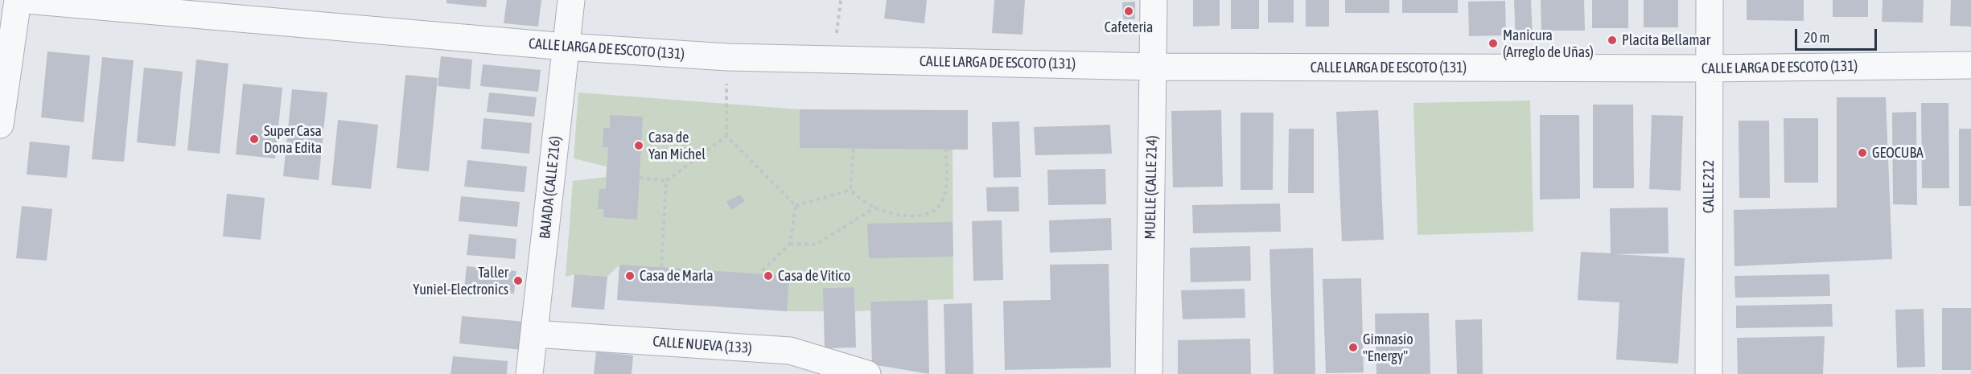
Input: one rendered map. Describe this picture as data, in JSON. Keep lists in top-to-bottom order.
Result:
{
  "streets": {
    "street": [
      "CALLE LARGA DE ESCOTO (131)",
      "CALLE 212",
      "BAJADA (CALLE 216)",
      "MUELLE (CALLE 214)",
      "CALLE NUEVA (133)"
    ]
  },
  "crossings": [
    ["CALLE LARGA DE ESCOTO (131)", "CALLE 212"],
    ["CALLE LARGA DE ESCOTO (131)", "BAJADA (CALLE 216)"],
    ["CALLE LARGA DE ESCOTO (131)", "MUELLE (CALLE 214)"],
    ["BAJADA (CALLE 216)", "CALLE NUEVA (133)"]
  ],
  "places": [
    "Cafeteria",
    "Placita Bellamar",
    "Manicura (Arreglo de Uñas)",
    "Super Casa Dona Edita",
    "Casa de Yan Michel",
    "GEOCUBA",
    "Casa de Marla",
    "Casa de Vitico",
    "Taller Yuniel-Electronics",
    "Gimnasio \"Energy\""
  ],
  "scale_bar": "20 m"
}
